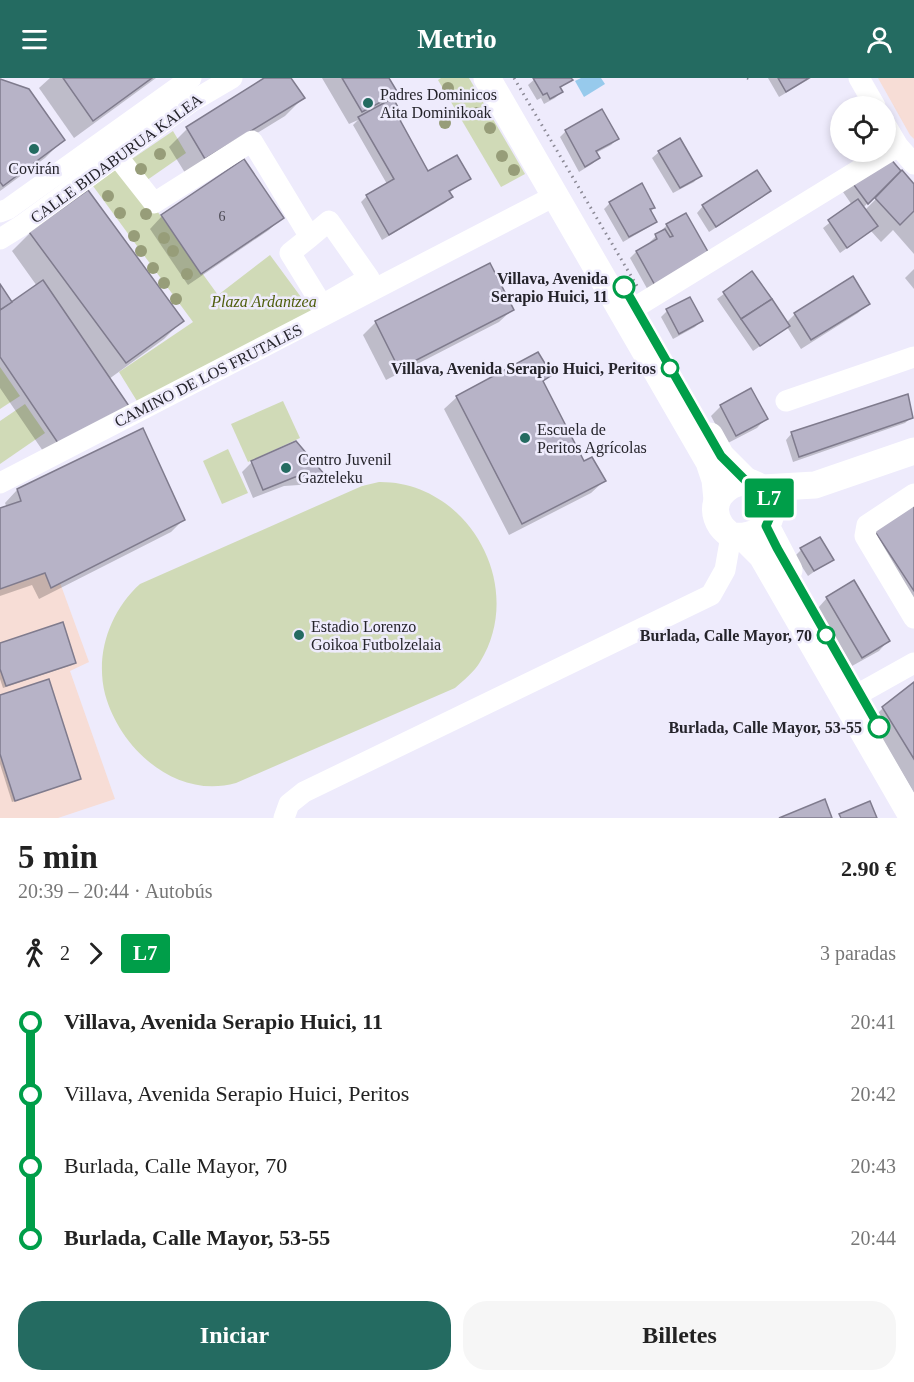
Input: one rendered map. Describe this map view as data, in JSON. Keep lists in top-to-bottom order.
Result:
{
  "streets": {
    "street": ["CALLE BIDABURUA KALEA", "CAMINO DE LOS FRUTALES"]
  },
  "parks": ["Plaza Ardantzea"],
  "places": [
    "Padres Dominicos Aita Dominikoak",
    "Covirán",
    "Villava, Avenida Serapio Huici, 11",
    "Villava, Avenida Serapio Huici, Peritos",
    "Escuela de Peritos Agrícolas",
    "Centro Juvenil Gazteleku",
    "Estadio Lorenzo Goikoa Futbolzelaia",
    "Burlada, Calle Mayor, 70",
    "Burlada, Calle Mayor, 53-55"
  ],
  "lines": ["bus line L7"],
  "house_numbers": ["6"],
  "page": {
    "header": "Metrio",
    "on_map": "L7",
    "heading": ["5 min", "20:39 – 20:44 · Autobús", "2.90 €"],
    "legs": ["2", "L7", "3 paradas"],
    "list": [
      {
        "name": "Villava, Avenida Serapio Huici, 11",
        "value": "20:41"
      },
      {
        "name": "Villava, Avenida Serapio Huici, Peritos",
        "value": "20:42"
      },
      {
        "name": "Burlada, Calle Mayor, 70",
        "value": "20:43"
      },
      {
        "name": "Burlada, Calle Mayor, 53-55",
        "value": "20:44"
      }
    ],
    "buttons": ["Iniciar", "Billetes"]
  }
}
